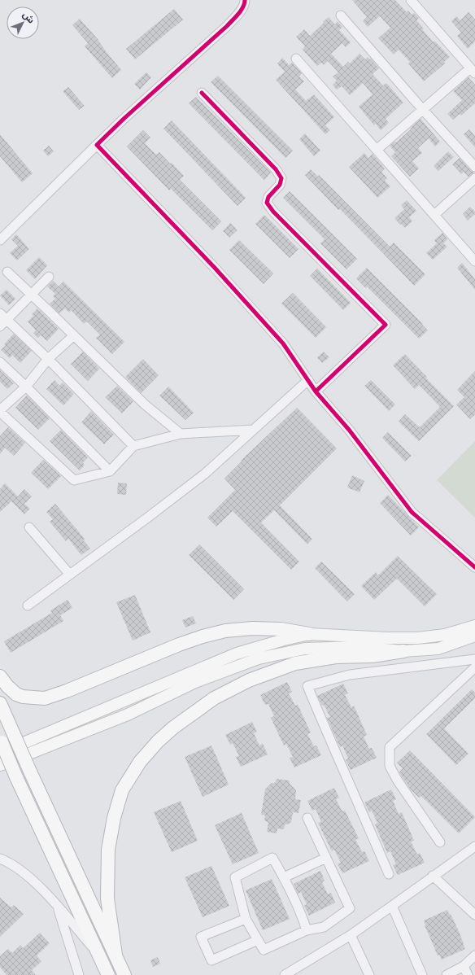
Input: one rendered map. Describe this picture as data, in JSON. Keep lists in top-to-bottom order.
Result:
{
  "north": "top right"
}
